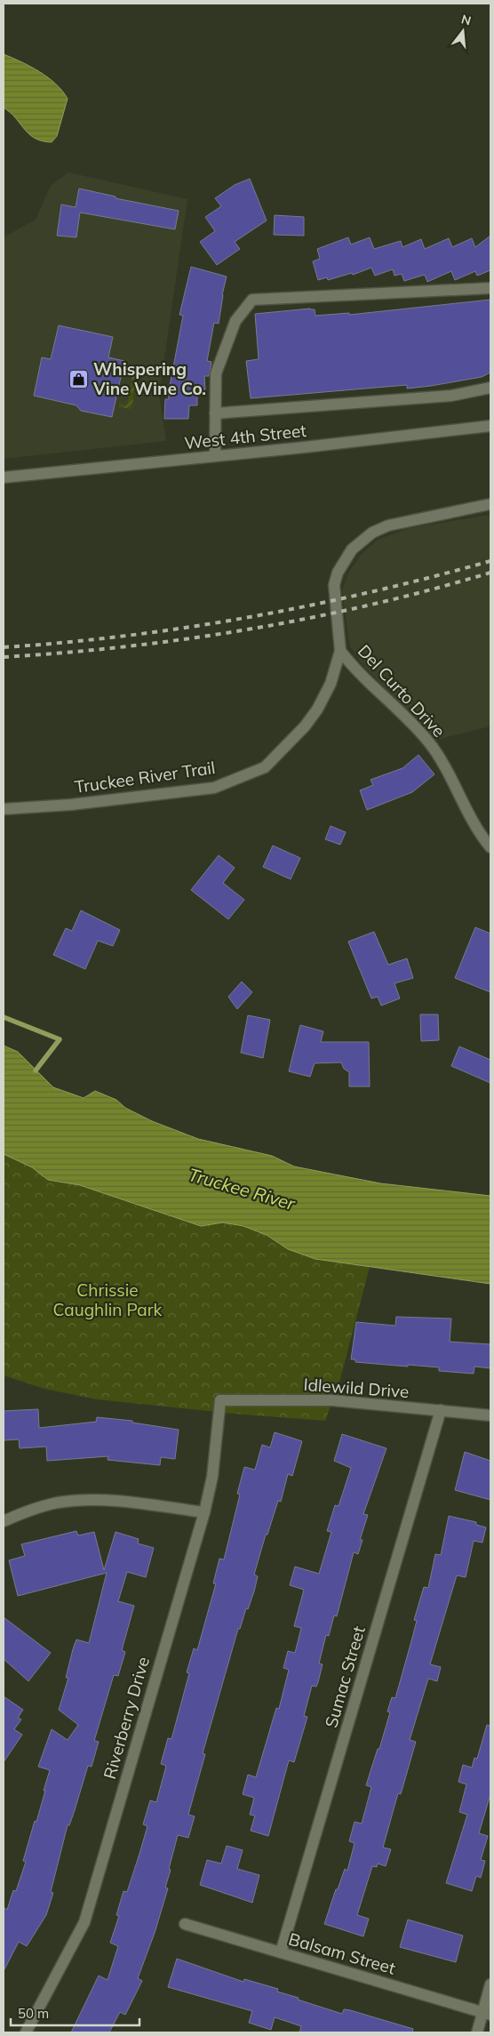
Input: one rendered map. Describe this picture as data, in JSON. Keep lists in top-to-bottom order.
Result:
{
  "streets": {
    "street": [
      "West 4th Street",
      "Del Curto Drive",
      "Truckee River Trail",
      "Idlewild Drive",
      "Sumac Street",
      "Riverberry Drive",
      "Balsam Street"
    ]
  },
  "crossings": [
    ["Del Curto Drive", "Truckee River Trail"],
    ["Idlewild Drive", "Sumac Street"],
    ["Idlewild Drive", "Riverberry Drive"],
    ["Sumac Street", "Balsam Street"]
  ],
  "water": ["Truckee River"],
  "parks": ["Chrissie Caughlin Park"],
  "places": {
    "shop": ["Whispering Vine Wine Co."]
  },
  "scale_bar": "50 m",
  "north": "top"
}
